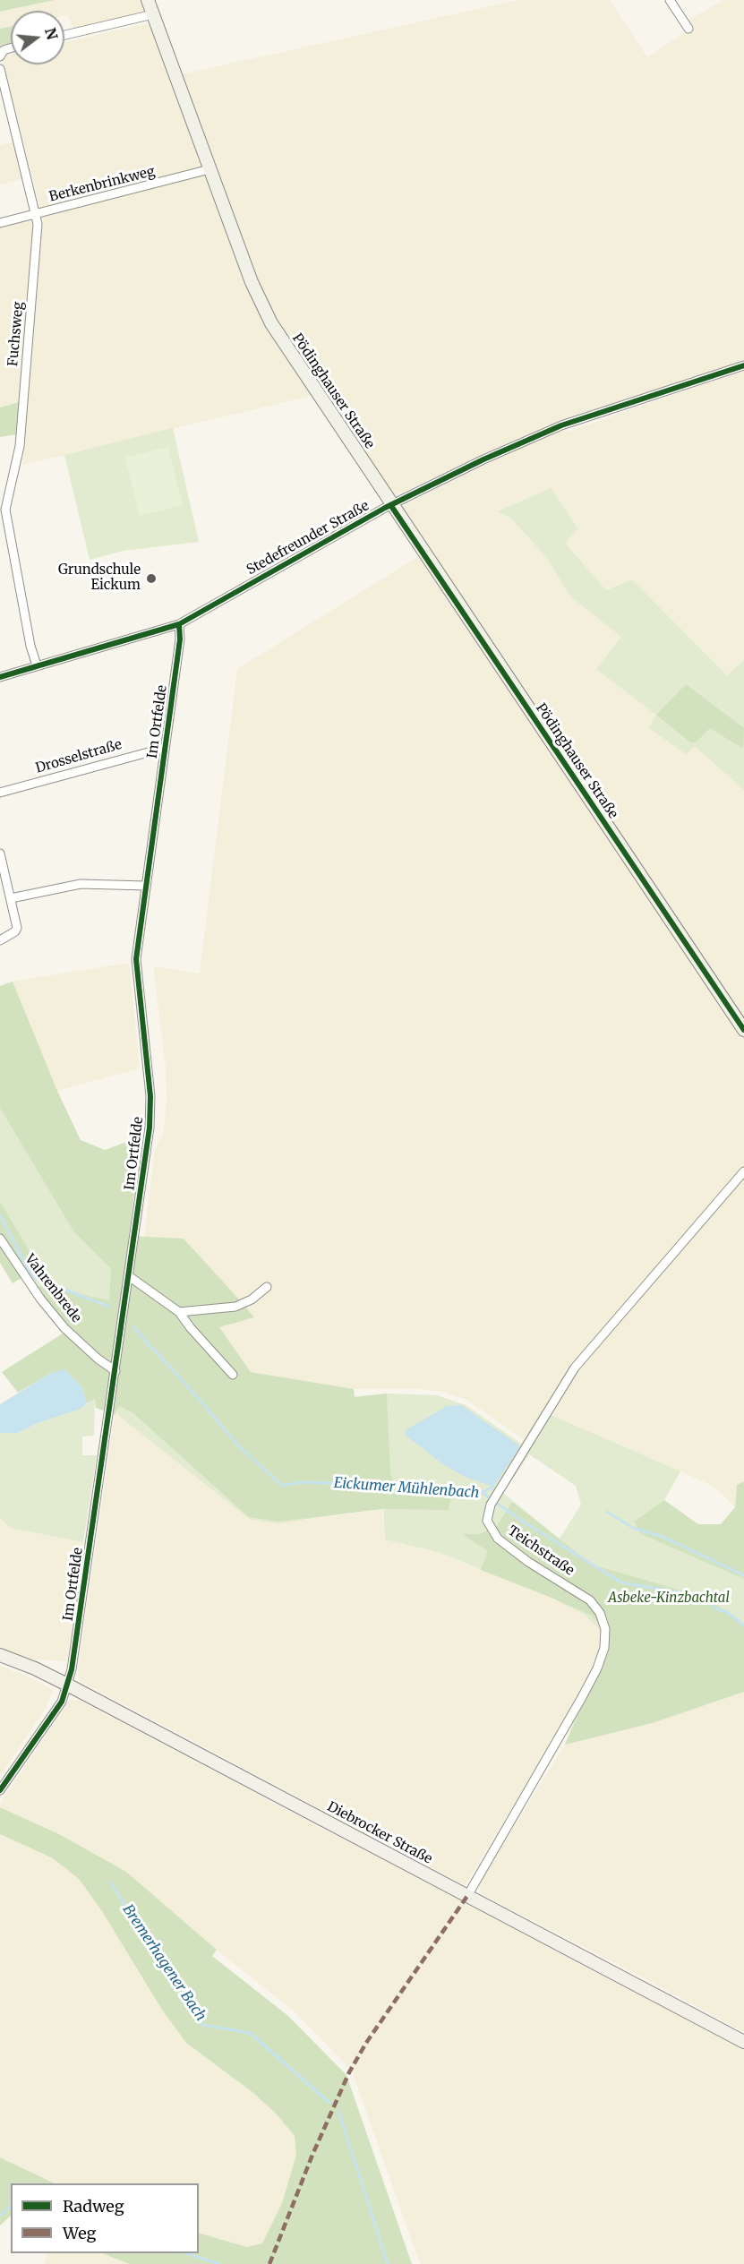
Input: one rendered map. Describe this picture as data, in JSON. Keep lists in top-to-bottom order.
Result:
{
  "streets": {
    "street": [
      "Berkenbrinkweg",
      "Fuchsweg",
      "Pödinghauser Straße",
      "Stedefreunder Straße",
      "Im Ortfelde",
      "Drosselstraße",
      "Vahrenbrede",
      "Teichstraße",
      "Diebrocker Straße"
    ]
  },
  "crossings": [
    ["Berkenbrinkweg", "Fuchsweg"],
    ["Berkenbrinkweg", "Pödinghauser Straße"],
    ["Fuchsweg", "Stedefreunder Straße"],
    ["Pödinghauser Straße", "Stedefreunder Straße"],
    ["Stedefreunder Straße", "Im Ortfelde"],
    ["Im Ortfelde", "Drosselstraße"],
    ["Im Ortfelde", "Vahrenbrede"],
    ["Im Ortfelde", "Diebrocker Straße"],
    ["Teichstraße", "Diebrocker Straße"]
  ],
  "water": ["Eickumer Mühlenbach", "Bremerhagener Bach"],
  "parks": ["Asbeke-Kinzbachtal"],
  "places": ["Grundschule Eickum"],
  "legend": ["Radweg", "Weg"],
  "north": "right"
}
